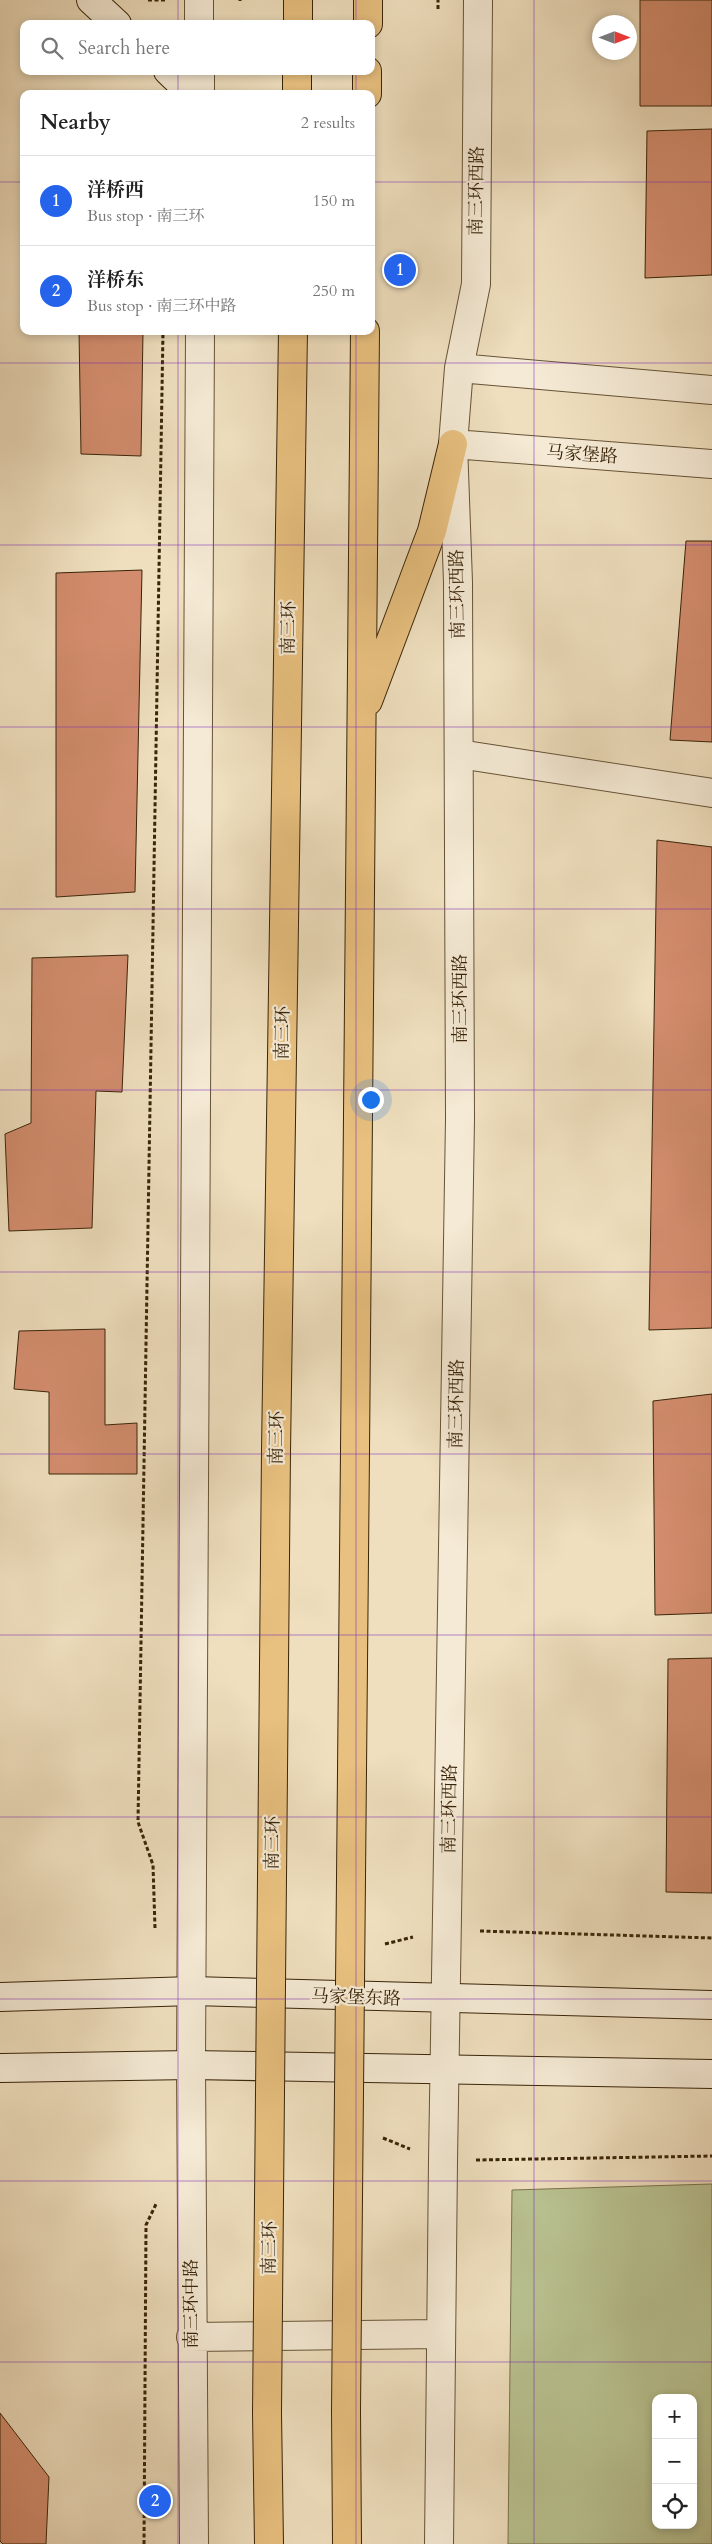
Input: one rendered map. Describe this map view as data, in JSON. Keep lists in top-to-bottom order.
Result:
{
  "streets": {
    "highway": ["南三环"],
    "street": [
      "南三环西路",
      "马家堡路",
      "马家堡东路",
      "南三环中路"
    ]
  },
  "crossings": [
    ["南三环西路", "马家堡路"],
    ["南三环西路", "马家堡东路"],
    ["马家堡东路", "南三环中路"]
  ],
  "north": "right",
  "page": {
    "search": "Search here",
    "heading": ["Nearby", "2 results"],
    "list": [
      {
        "mark": "1",
        "name": "洋桥西",
        "note": "Bus stop · 南三环",
        "value": "150 m"
      },
      {
        "mark": "2",
        "name": "洋桥东",
        "note": "Bus stop · 南三环中路",
        "value": "250 m"
      }
    ],
    "pins": ["1", "2"],
    "map_buttons": ["+", "−"]
  }
}
